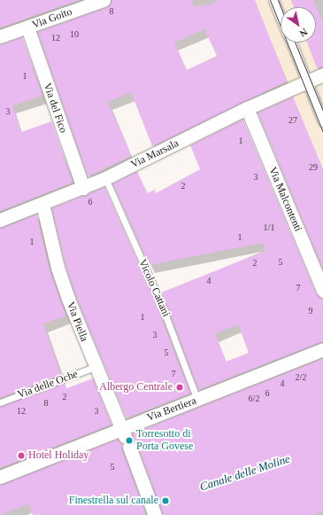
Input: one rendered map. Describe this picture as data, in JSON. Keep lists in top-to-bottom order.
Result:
{
  "streets": {
    "street": [
      "Via Goito",
      "Via del Fico",
      "Via Marsala",
      "Via Malcontenti",
      "Via Piella",
      "Via Bertiera"
    ],
    "lane": ["Vicolo Cattani", "Via delle Oche"]
  },
  "crossings": [
    ["Via Goito", "Via del Fico"],
    ["Via del Fico", "Via Marsala"],
    ["Via Marsala", "Via Malcontenti"],
    ["Via Marsala", "Vicolo Cattani"],
    ["Via Marsala", "Via Piella"],
    ["Vicolo Cattani", "Via Bertiera"],
    ["Via Piella", "Via delle Oche"],
    ["Via Piella", "Via Bertiera"]
  ],
  "water": ["Canale delle Moline"],
  "places": [
    "Albergo Centrale",
    "Torresotto di Porta Govese",
    "Hotel Holiday",
    "Finestrella sul canale"
  ],
  "house_numbers": [
    "8",
    "10",
    "12",
    "1",
    "3",
    "27",
    "1",
    "29",
    "3",
    "2",
    "6",
    "1/1",
    "1",
    "1",
    "5",
    "2",
    "4",
    "7",
    "9",
    "1",
    "3",
    "5",
    "7",
    "2/2",
    "4",
    "6",
    "2",
    "6/2",
    "8",
    "12",
    "3",
    "5"
  ],
  "north": "bottom right"
}
